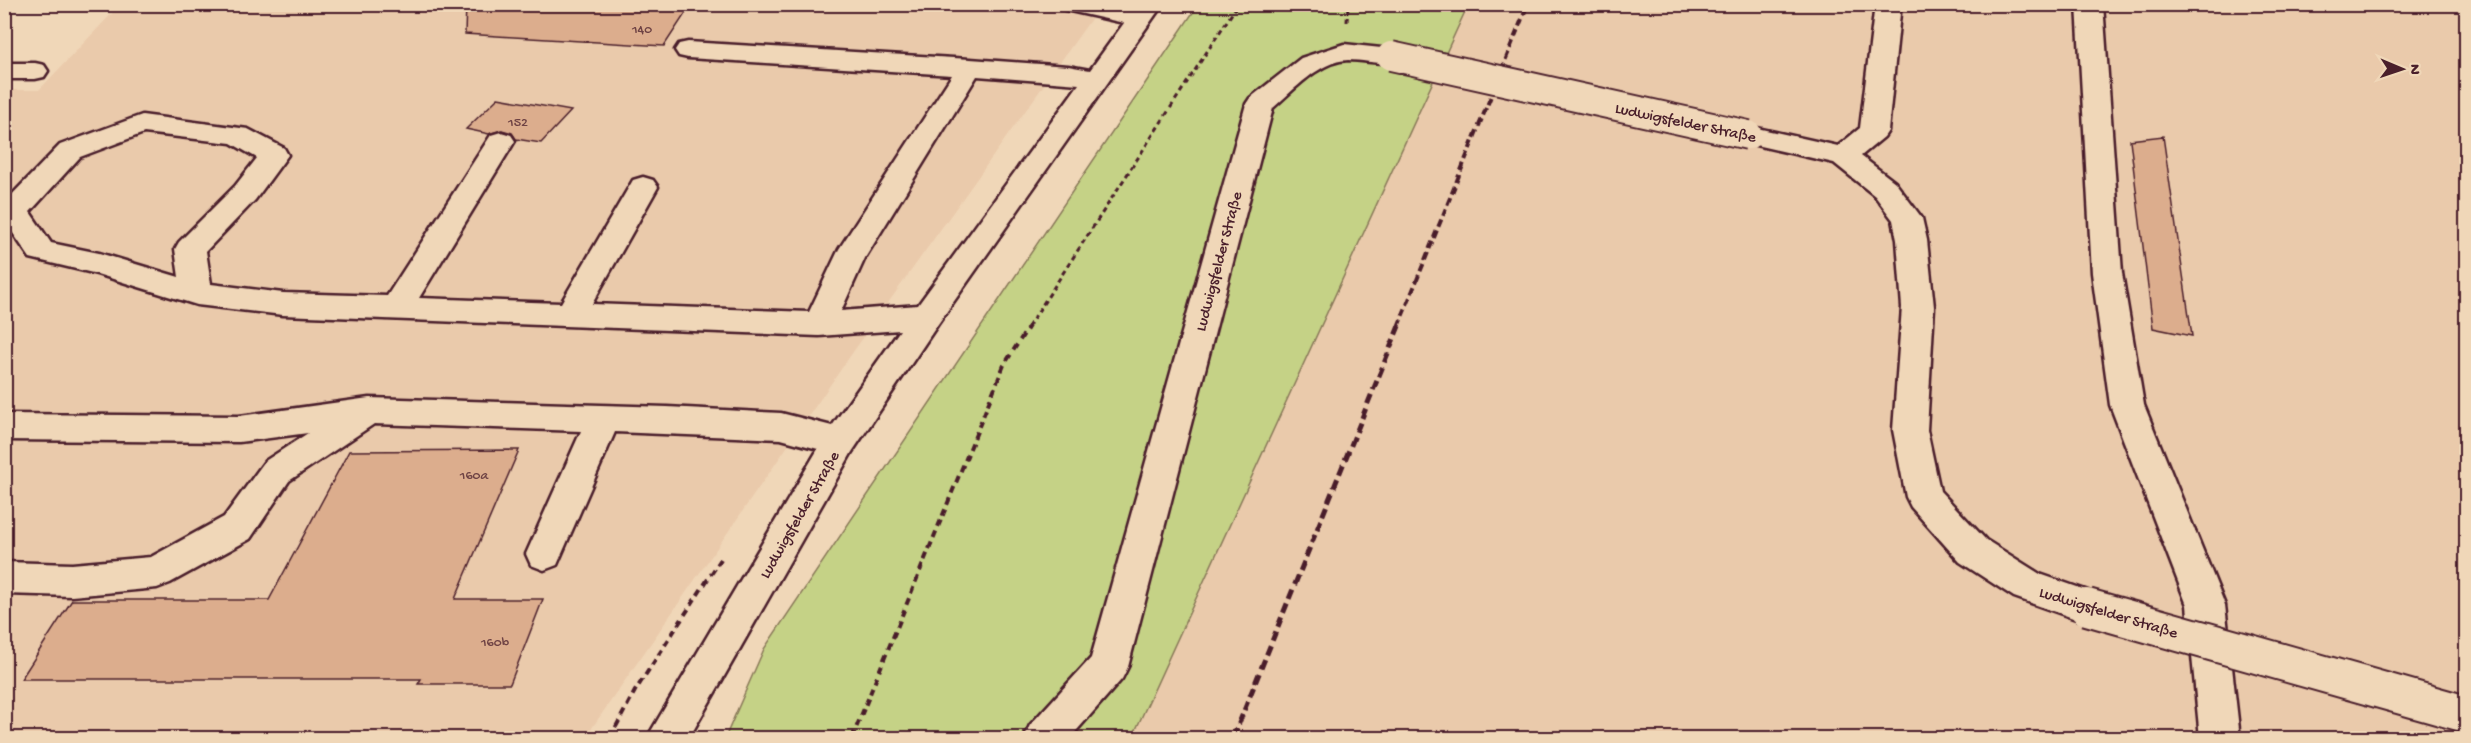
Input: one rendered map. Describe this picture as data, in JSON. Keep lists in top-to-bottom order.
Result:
{
  "streets": {
    "street": ["Ludwigsfelder Straße"]
  },
  "house_numbers": [
    "140",
    "152",
    "160a",
    "160b"
  ],
  "north": "right"
}
